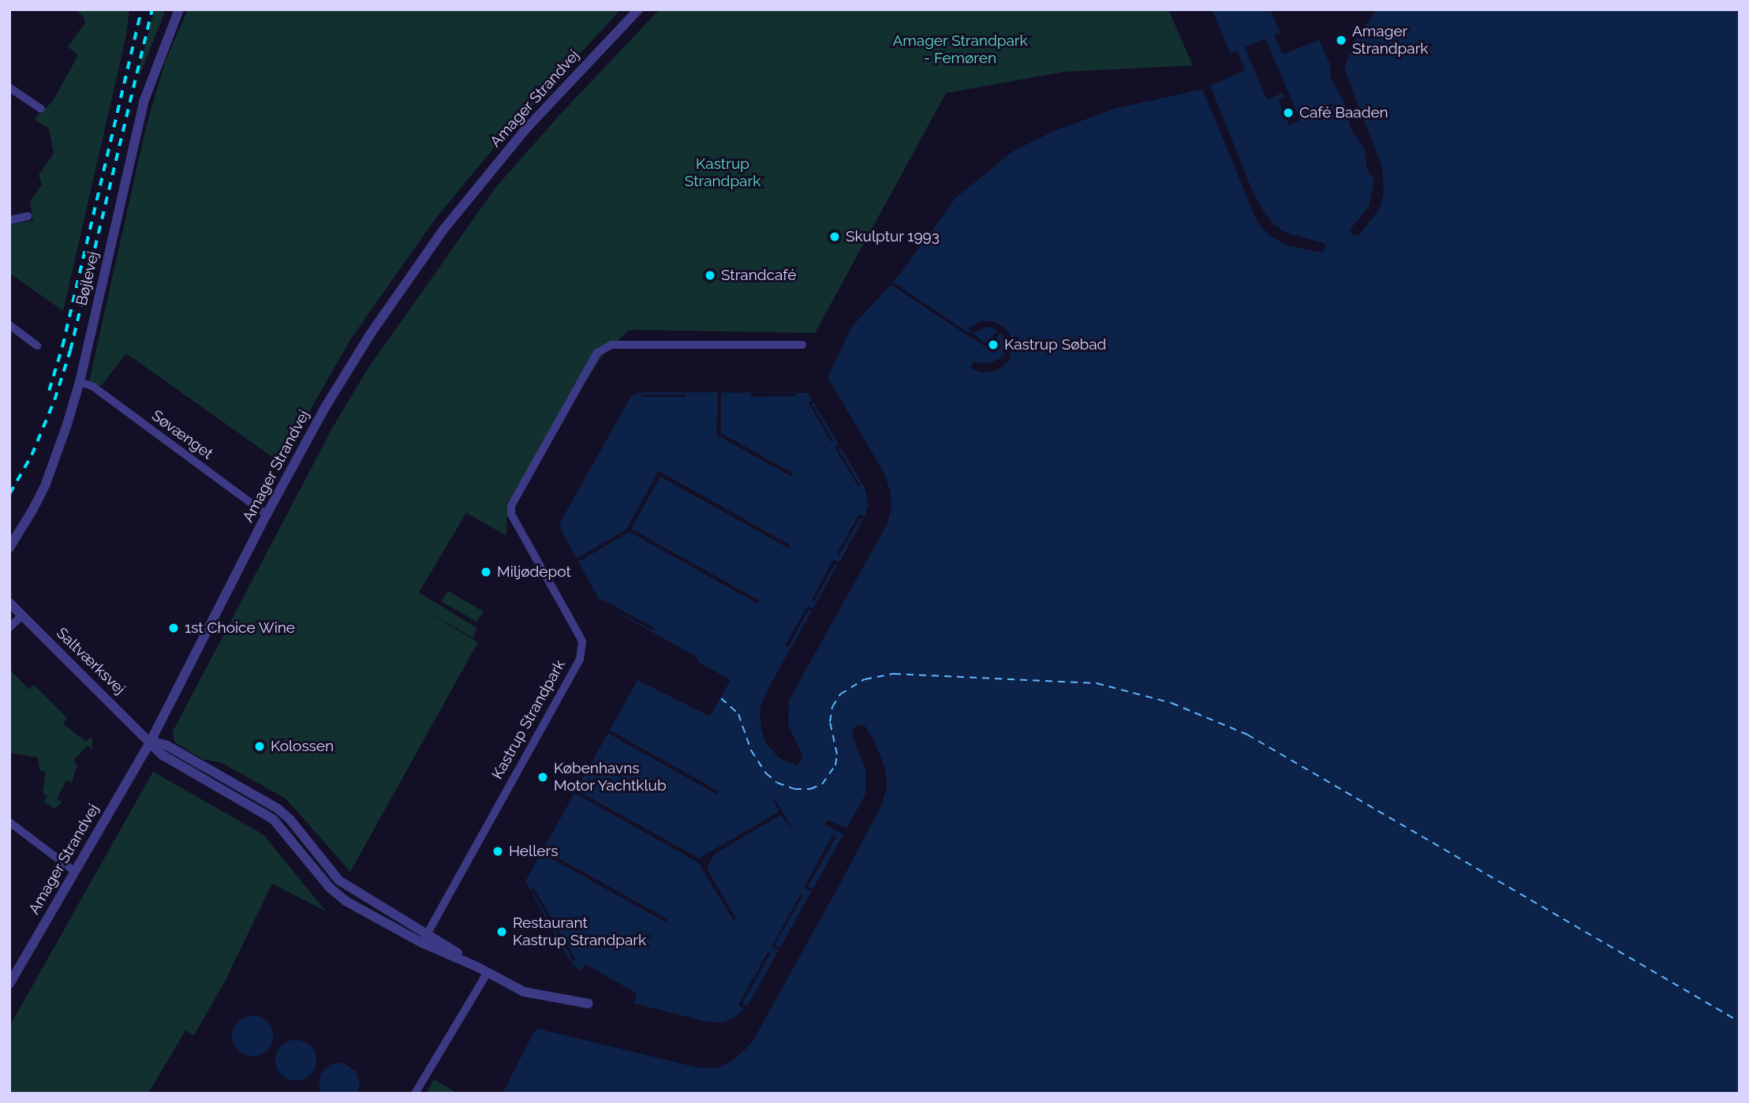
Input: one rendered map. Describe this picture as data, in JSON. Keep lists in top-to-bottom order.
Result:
{
  "streets": {
    "street": [
      "Amager Strandvej",
      "Bøjlevej",
      "Søvænget",
      "Saltværksvej",
      "Kastrup Strandpark"
    ]
  },
  "crossings": [
    ["Amager Strandvej", "Søvænget"],
    ["Amager Strandvej", "Saltværksvej"],
    ["Bøjlevej", "Søvænget"]
  ],
  "parks": ["Amager Strandpark - Femøren", "Kastrup Strandpark"],
  "places": [
    "Amager Strandpark",
    "Café Baaden",
    "Skulptur 1993",
    "Strandcafé",
    "Kastrup Søbad",
    "Miljødepot",
    "1st Choice Wine",
    "Kolossen",
    "Københavns Motor Yachtklub",
    "Hellers",
    "Restaurant Kastrup Strandpark"
  ]
}
